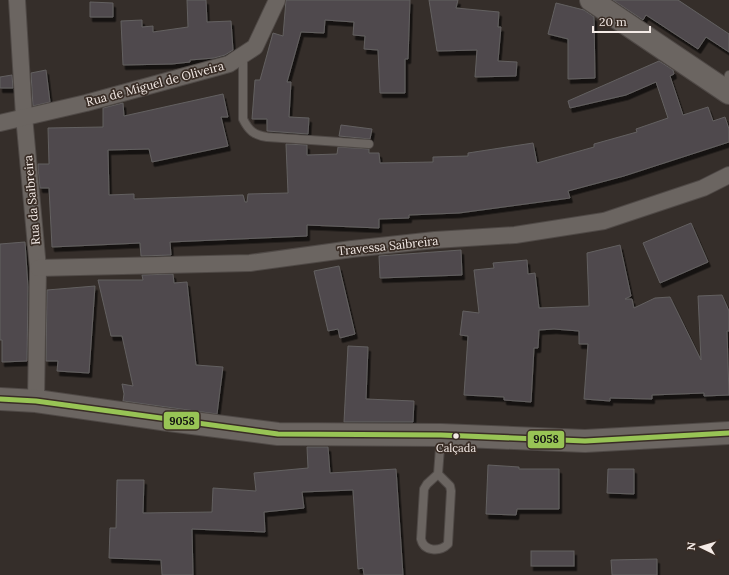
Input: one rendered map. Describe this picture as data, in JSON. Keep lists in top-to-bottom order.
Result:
{
  "streets": {
    "street": ["Rua de Miguel de Oliveira", "Rua da Saibreira", "Travessa Saibreira"]
  },
  "crossings": [
    ["Rua de Miguel de Oliveira", "Rua da Saibreira"],
    ["Rua da Saibreira", "Travessa Saibreira"]
  ],
  "places": ["Calçada"],
  "lines": ["transit line 9058"],
  "scale_bar": "20 m",
  "north": "left"
}
